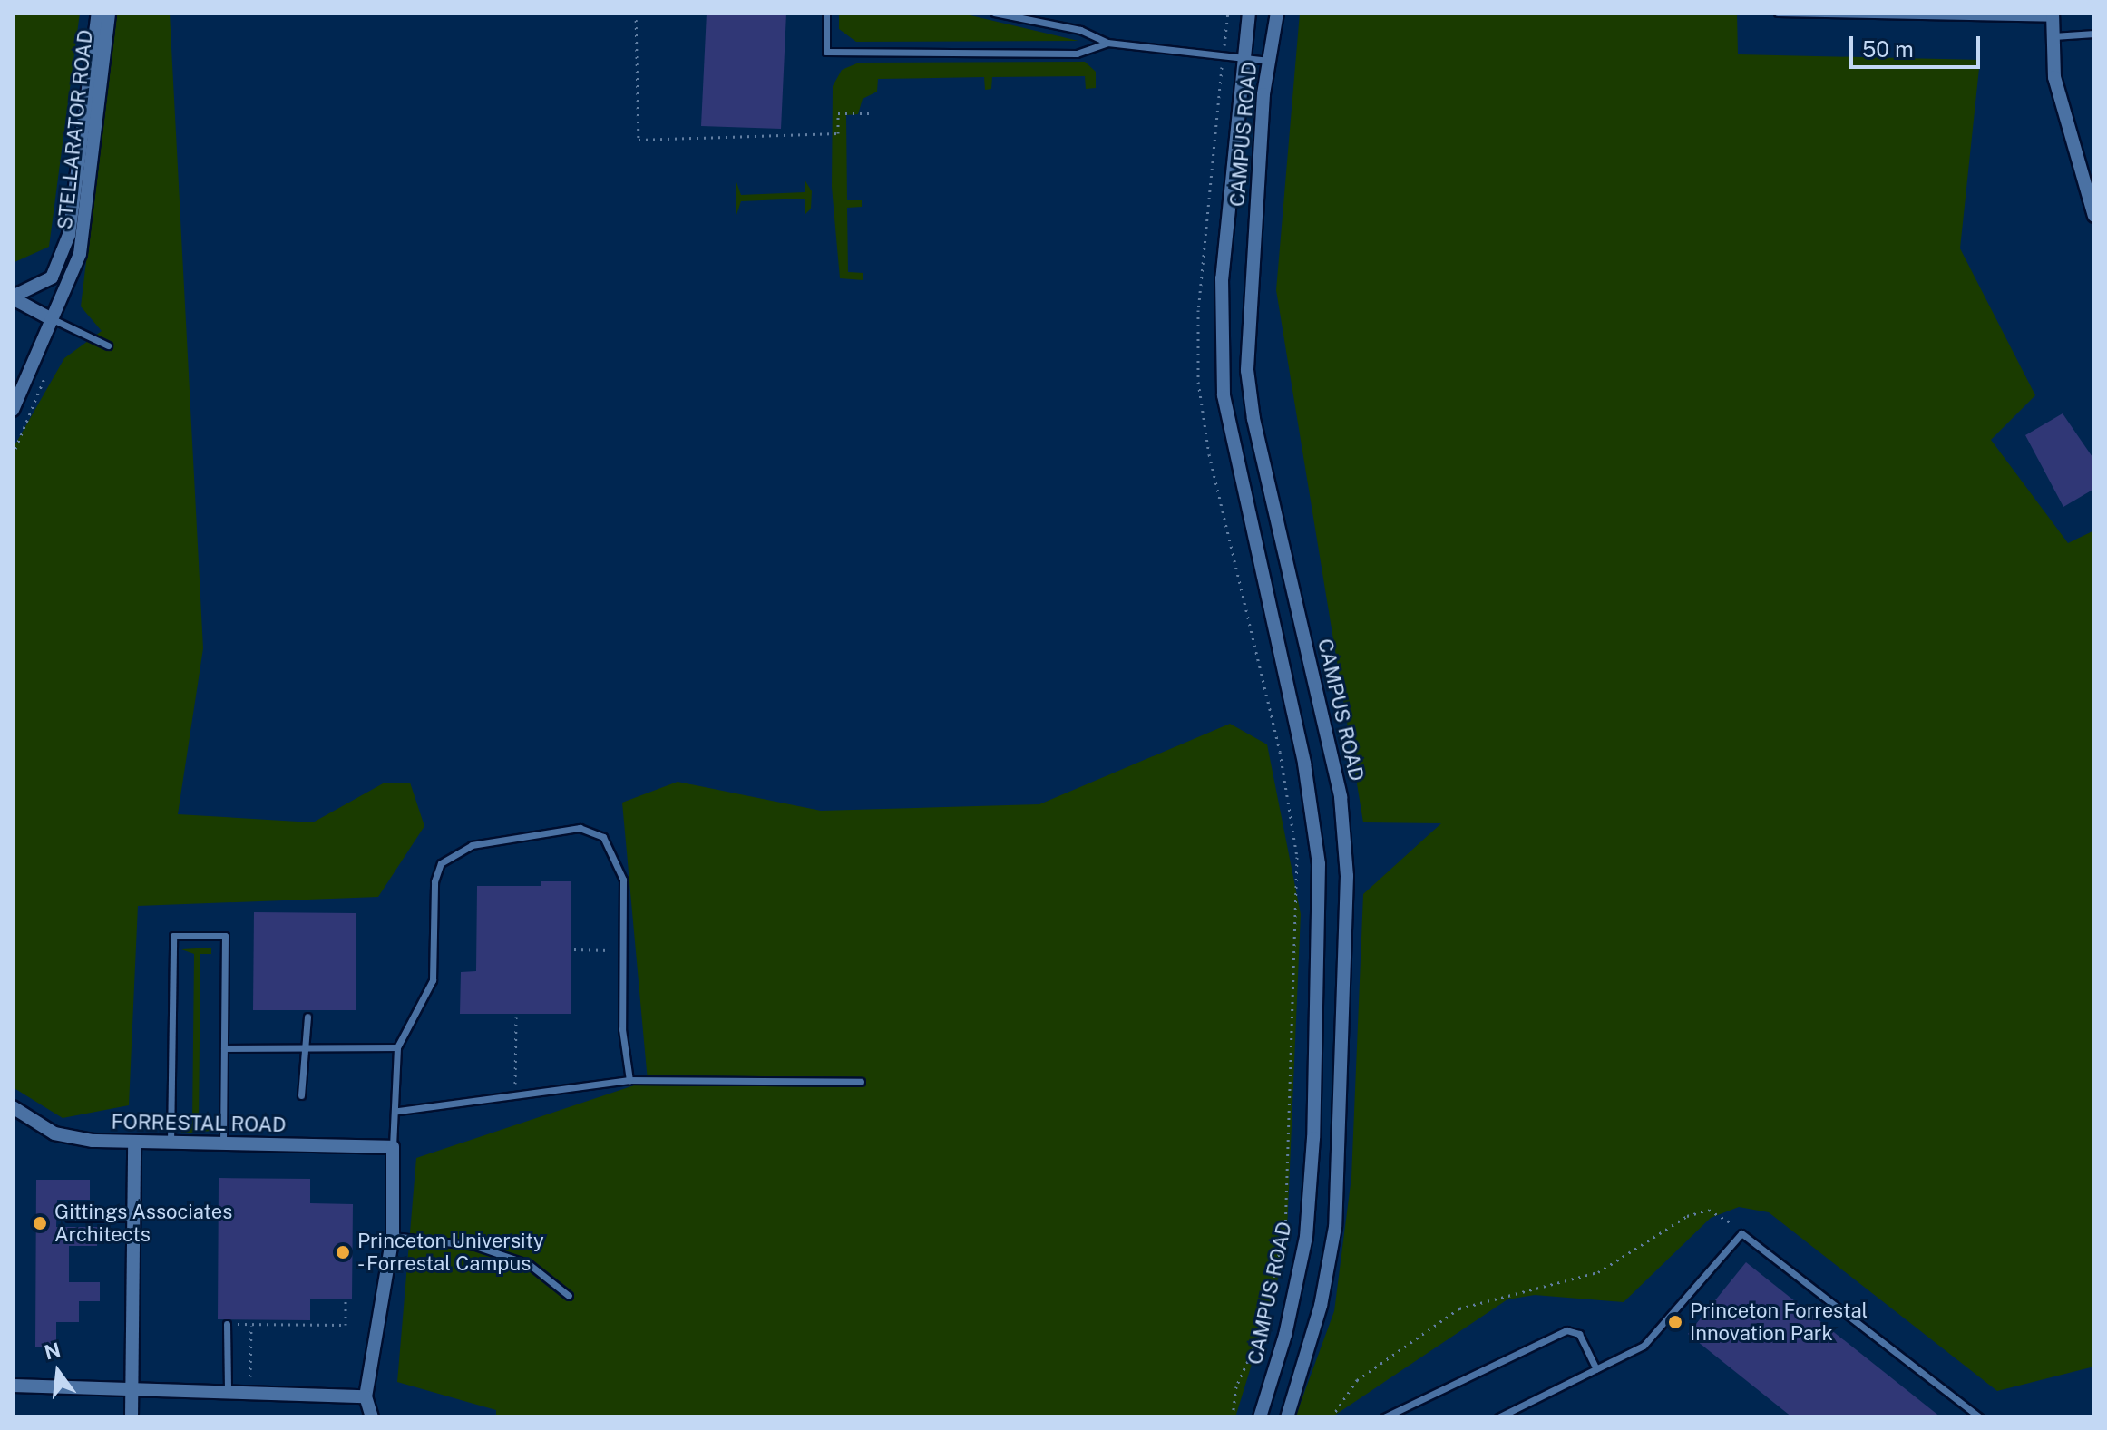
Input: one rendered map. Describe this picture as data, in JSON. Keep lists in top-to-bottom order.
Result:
{
  "streets": {
    "street": ["STELLARATOR ROAD", "CAMPUS ROAD", "FORRESTAL ROAD"]
  },
  "places": ["Gittings Associates Architects", "Princeton University - Forrestal Campus", "Princeton Forrestal Innovation Park"],
  "scale_bar": "50 m",
  "north": "top"
}
